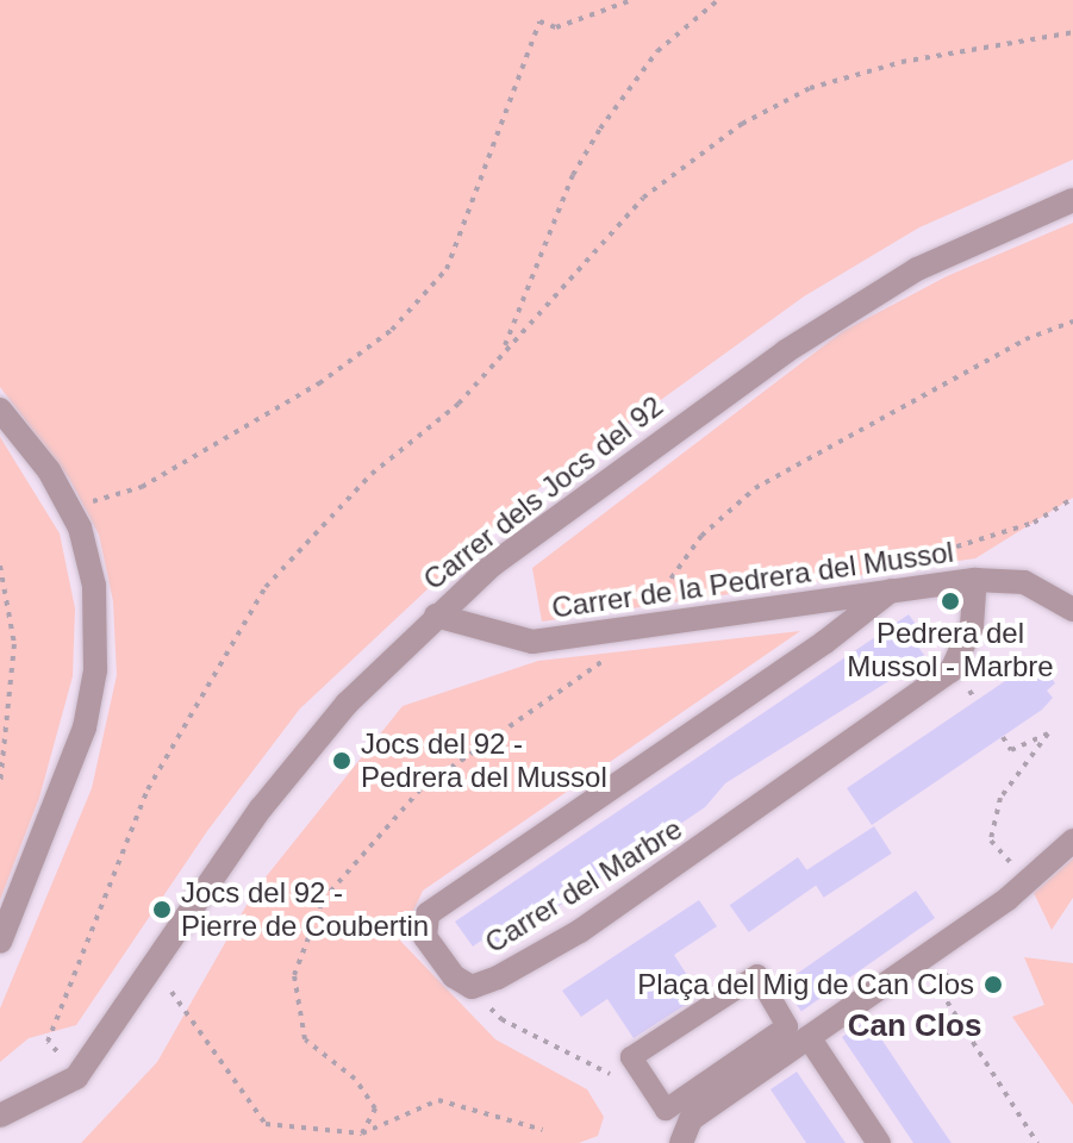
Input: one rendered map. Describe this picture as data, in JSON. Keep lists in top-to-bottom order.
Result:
{
  "streets": {
    "street": ["Carrer dels Jocs del 92", "Carrer de la Pedrera del Mussol", "Carrer del Marbre"]
  },
  "crossings": [
    ["Carrer dels Jocs del 92", "Carrer de la Pedrera del Mussol"],
    ["Carrer de la Pedrera del Mussol", "Carrer del Marbre"]
  ],
  "districts": ["Can Clos"],
  "places": [
    "Pedrera del Mussol - Marbre",
    "Jocs del 92 - Pedrera del Mussol",
    "Jocs del 92 - Pierre de Coubertin",
    "Plaça del Mig de Can Clos"
  ]
}
